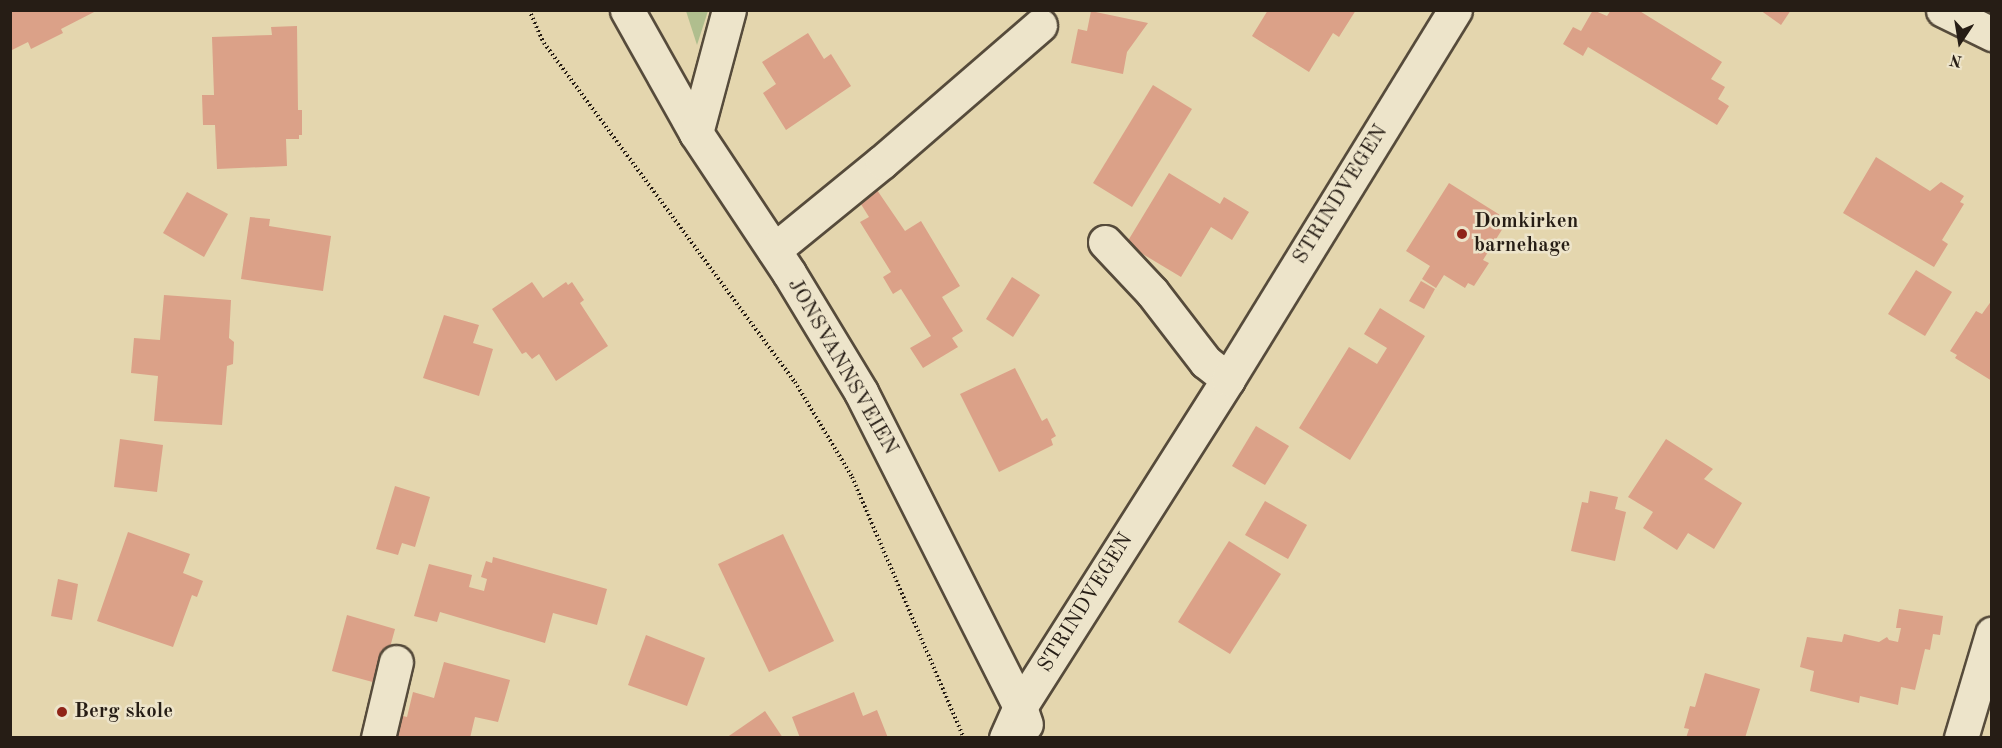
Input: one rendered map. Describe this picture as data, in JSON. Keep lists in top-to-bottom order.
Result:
{
  "streets": {
    "street": ["STRINDVEGEN", "JONSVANNSVEIEN"]
  },
  "crossings": [
    ["STRINDVEGEN", "JONSVANNSVEIEN"]
  ],
  "places": ["Domkirken barnehage", "Berg skole"],
  "north": "bottom"
}
